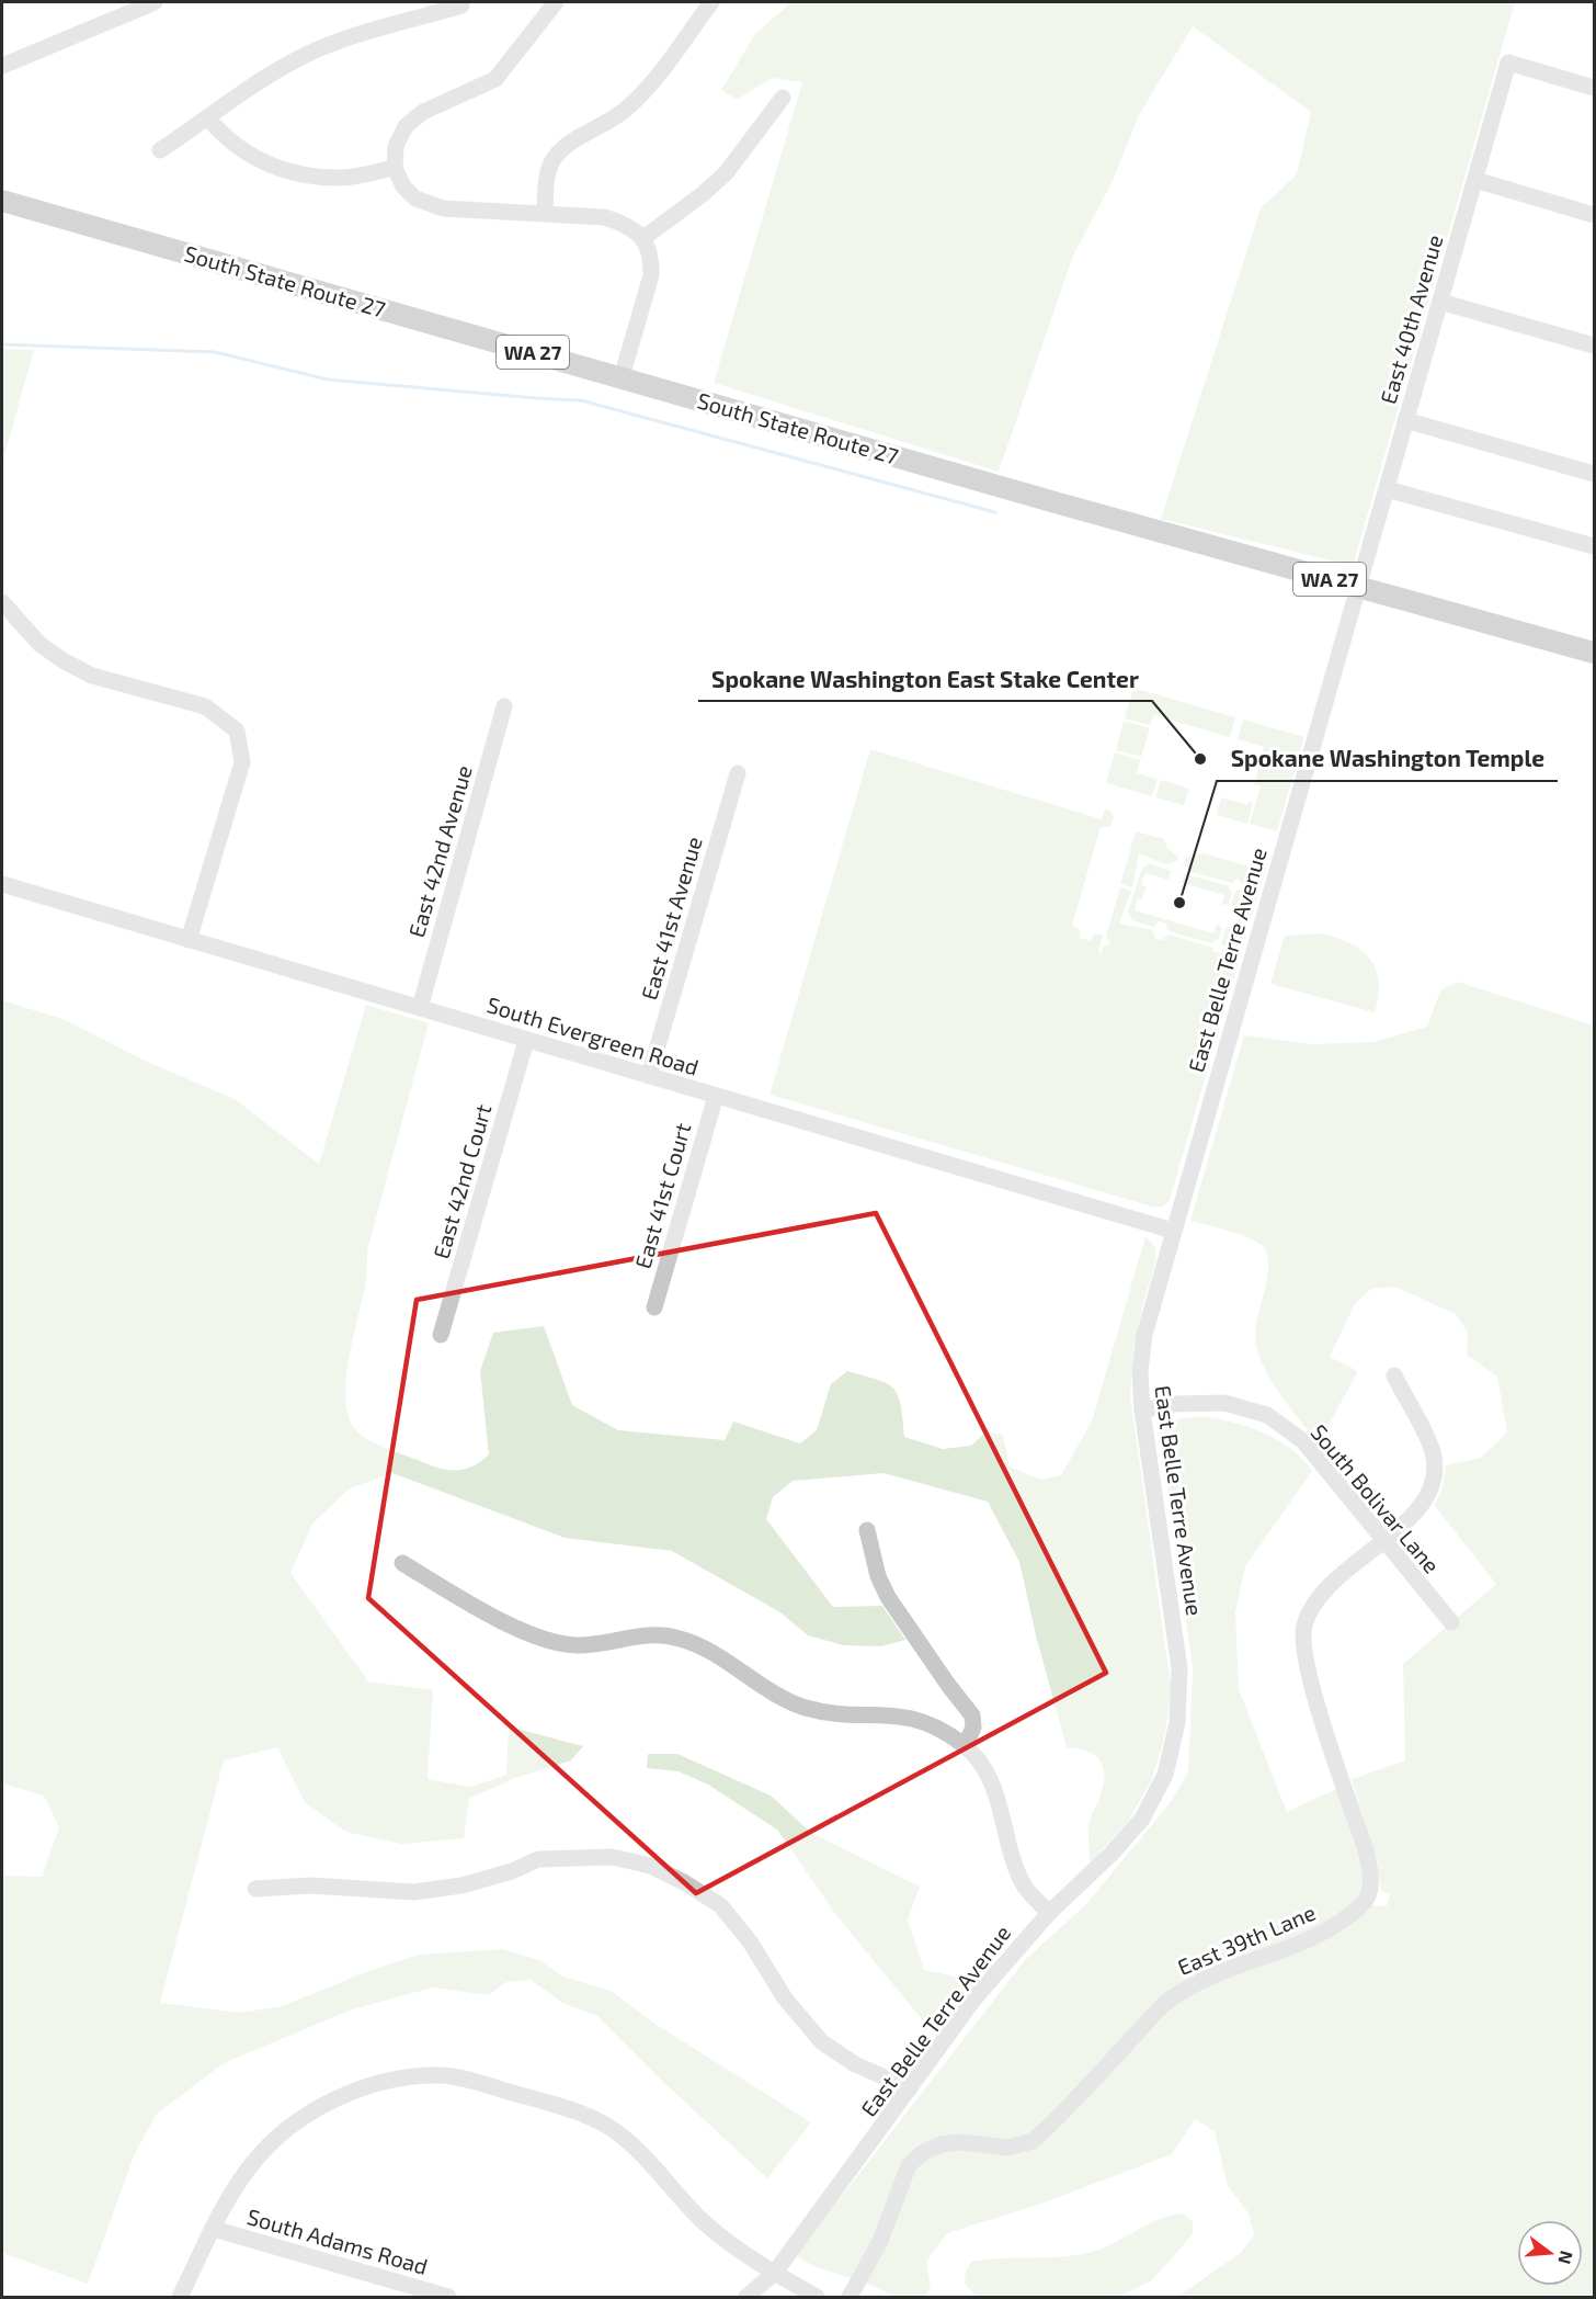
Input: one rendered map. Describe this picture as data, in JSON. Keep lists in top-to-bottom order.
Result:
{
  "streets": {
    "main road": ["South State Route 27", "WA 27"],
    "street": [
      "East 40th Avenue",
      "East 42nd Avenue",
      "East 41st Avenue",
      "East Belle Terre Avenue",
      "South Evergreen Road",
      "East 42nd Court",
      "East 41st Court",
      "South Bolivar Lane",
      "East 39th Lane",
      "South Adams Road"
    ]
  },
  "crossings": [
    ["South State Route 27", "East 40th Avenue"],
    ["South State Route 27", "East Belle Terre Avenue"],
    ["East 40th Avenue", "East Belle Terre Avenue"],
    ["East 42nd Avenue", "South Evergreen Road"],
    ["East 41st Avenue", "South Evergreen Road"],
    ["East Belle Terre Avenue", "South Evergreen Road"],
    ["East Belle Terre Avenue", "South Bolivar Lane"],
    ["South Evergreen Road", "East 42nd Court"],
    ["South Evergreen Road", "East 41st Court"],
    ["South Bolivar Lane", "East 39th Lane"]
  ],
  "places": ["Spokane Washington East Stake Center", "Spokane Washington Temple"],
  "north": "right"
}
